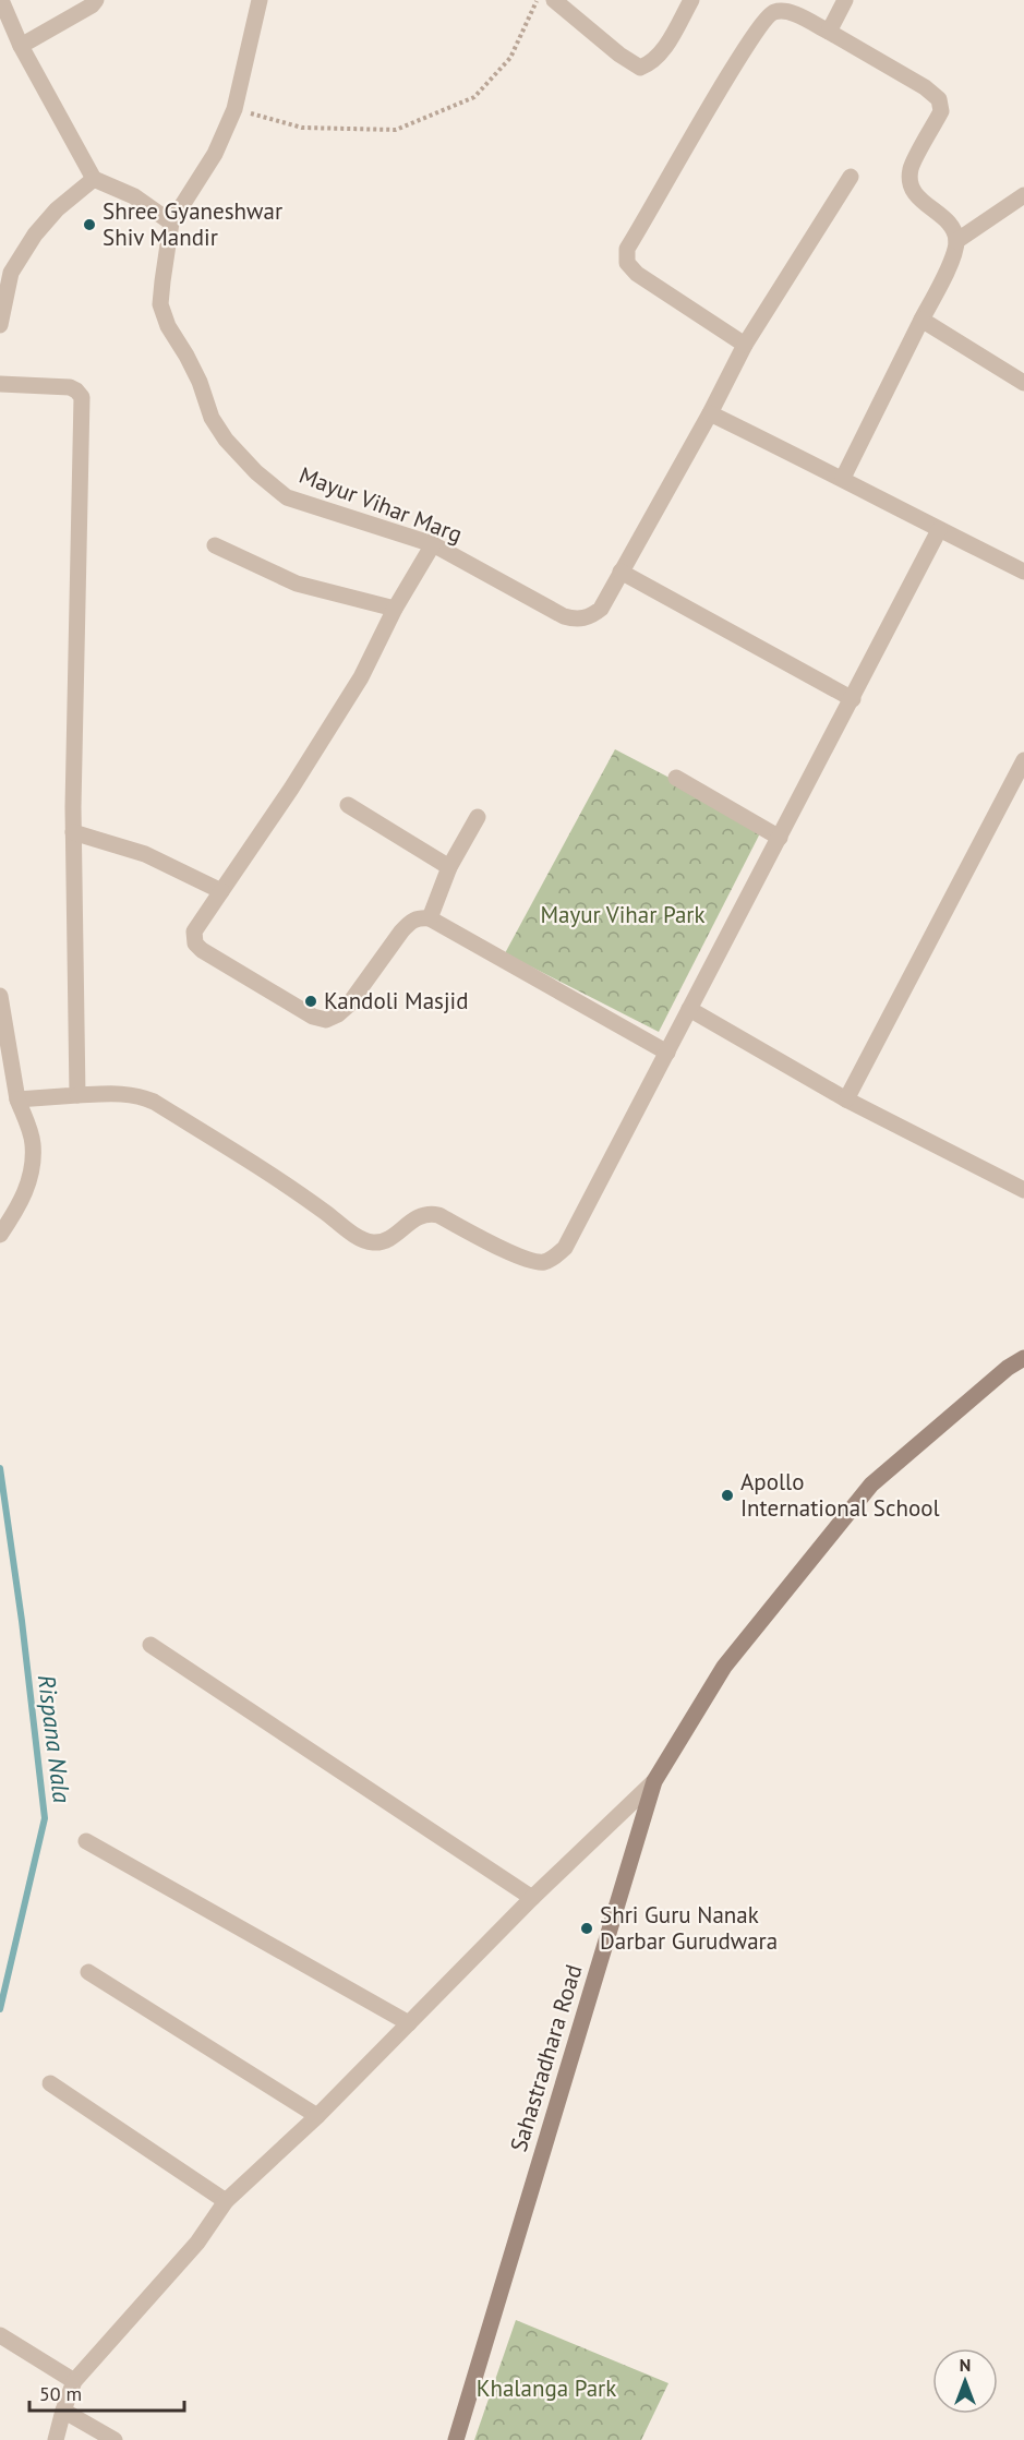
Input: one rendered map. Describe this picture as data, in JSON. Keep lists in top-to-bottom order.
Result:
{
  "streets": {
    "main road": ["Sahastradhara Road"],
    "street": ["Mayur Vihar Marg"]
  },
  "water": ["Rispana Nala"],
  "parks": ["Mayur Vihar Park", "Khalanga Park"],
  "places": [
    "Shree Gyaneshwar Shiv Mandir",
    "Kandoli Masjid",
    "Apollo International School",
    "Shri Guru Nanak Darbar Gurudwara"
  ],
  "scale_bar": "50 m",
  "north": "top"
}
